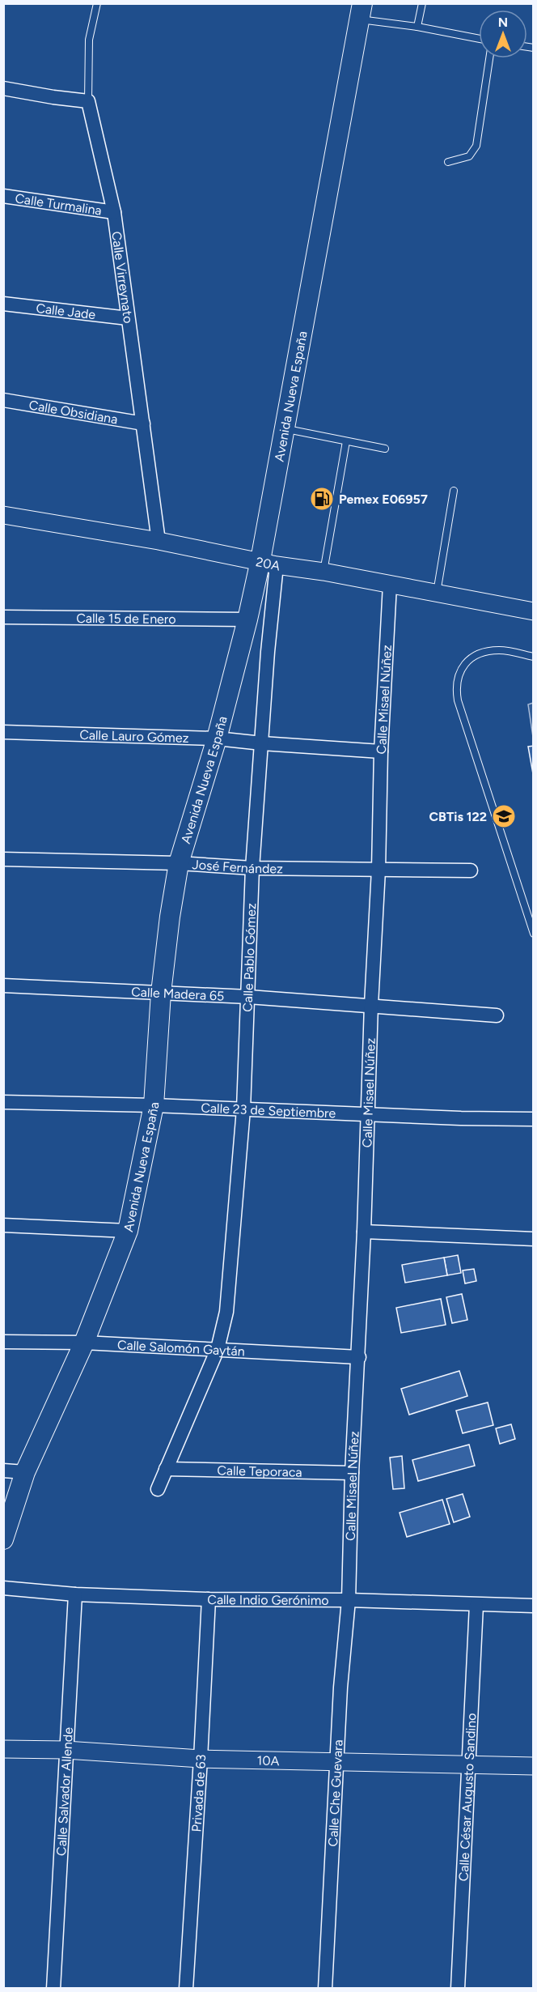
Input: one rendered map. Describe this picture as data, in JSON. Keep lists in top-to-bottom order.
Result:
{
  "streets": {
    "main road": ["Avenida Nueva España"],
    "street": [
      "Calle Turmalina",
      "Calle Virreynato",
      "Calle Jade",
      "Calle Obsidiana",
      "20A",
      "Calle 15 de Enero",
      "Calle Misael Núñez",
      "Calle Lauro Gómez",
      "José Fernández",
      "Calle Pablo Gómez",
      "Calle Madera 65",
      "Calle 23 de Septiembre",
      "Calle Salomón Gaytán",
      "Calle Teporaca",
      "Calle Indio Gerónimo",
      "10A",
      "Calle Salvador Allende",
      "Privada de 63",
      "Calle Che Guevara",
      "Calle César Augusto Sandino"
    ]
  },
  "crossings": [
    ["Calle Turmalina", "Calle Virreynato"],
    ["Calle Virreynato", "Calle Jade"],
    ["Calle Virreynato", "Calle Obsidiana"],
    ["Calle Virreynato", "20A"],
    ["Avenida Nueva España", "20A"],
    ["Avenida Nueva España", "Calle 15 de Enero"],
    ["Avenida Nueva España", "Calle Lauro Gómez"],
    ["Avenida Nueva España", "José Fernández"],
    ["Avenida Nueva España", "Calle Pablo Gómez"],
    ["Avenida Nueva España", "Calle Madera 65"],
    ["Avenida Nueva España", "Calle 23 de Septiembre"],
    ["Avenida Nueva España", "Calle Salomón Gaytán"],
    ["20A", "Calle Misael Núñez"],
    ["20A", "Calle Pablo Gómez"],
    ["Calle Misael Núñez", "Calle Lauro Gómez"],
    ["Calle Misael Núñez", "José Fernández"],
    ["Calle Misael Núñez", "Calle Madera 65"],
    ["Calle Misael Núñez", "Calle 23 de Septiembre"],
    ["Calle Misael Núñez", "Calle Salomón Gaytán"],
    ["Calle Misael Núñez", "Calle Teporaca"],
    ["Calle Misael Núñez", "Calle Indio Gerónimo"],
    ["Calle Misael Núñez", "Calle Che Guevara"],
    ["Calle Lauro Gómez", "Calle Pablo Gómez"],
    ["José Fernández", "Calle Pablo Gómez"],
    ["Calle Pablo Gómez", "Calle Madera 65"],
    ["Calle Pablo Gómez", "Calle 23 de Septiembre"],
    ["Calle Pablo Gómez", "Calle Salomón Gaytán"],
    ["Calle Indio Gerónimo", "Calle Salvador Allende"],
    ["Calle Indio Gerónimo", "Privada de 63"],
    ["Calle Indio Gerónimo", "Calle Che Guevara"],
    ["Calle Indio Gerónimo", "Calle César Augusto Sandino"],
    ["10A", "Calle Salvador Allende"],
    ["10A", "Privada de 63"],
    ["10A", "Calle Che Guevara"],
    ["10A", "Calle César Augusto Sandino"]
  ],
  "places": {
    "fuel station": ["Pemex E06957"],
    "school or university": ["CBTis 122"]
  },
  "north": "top"
}
